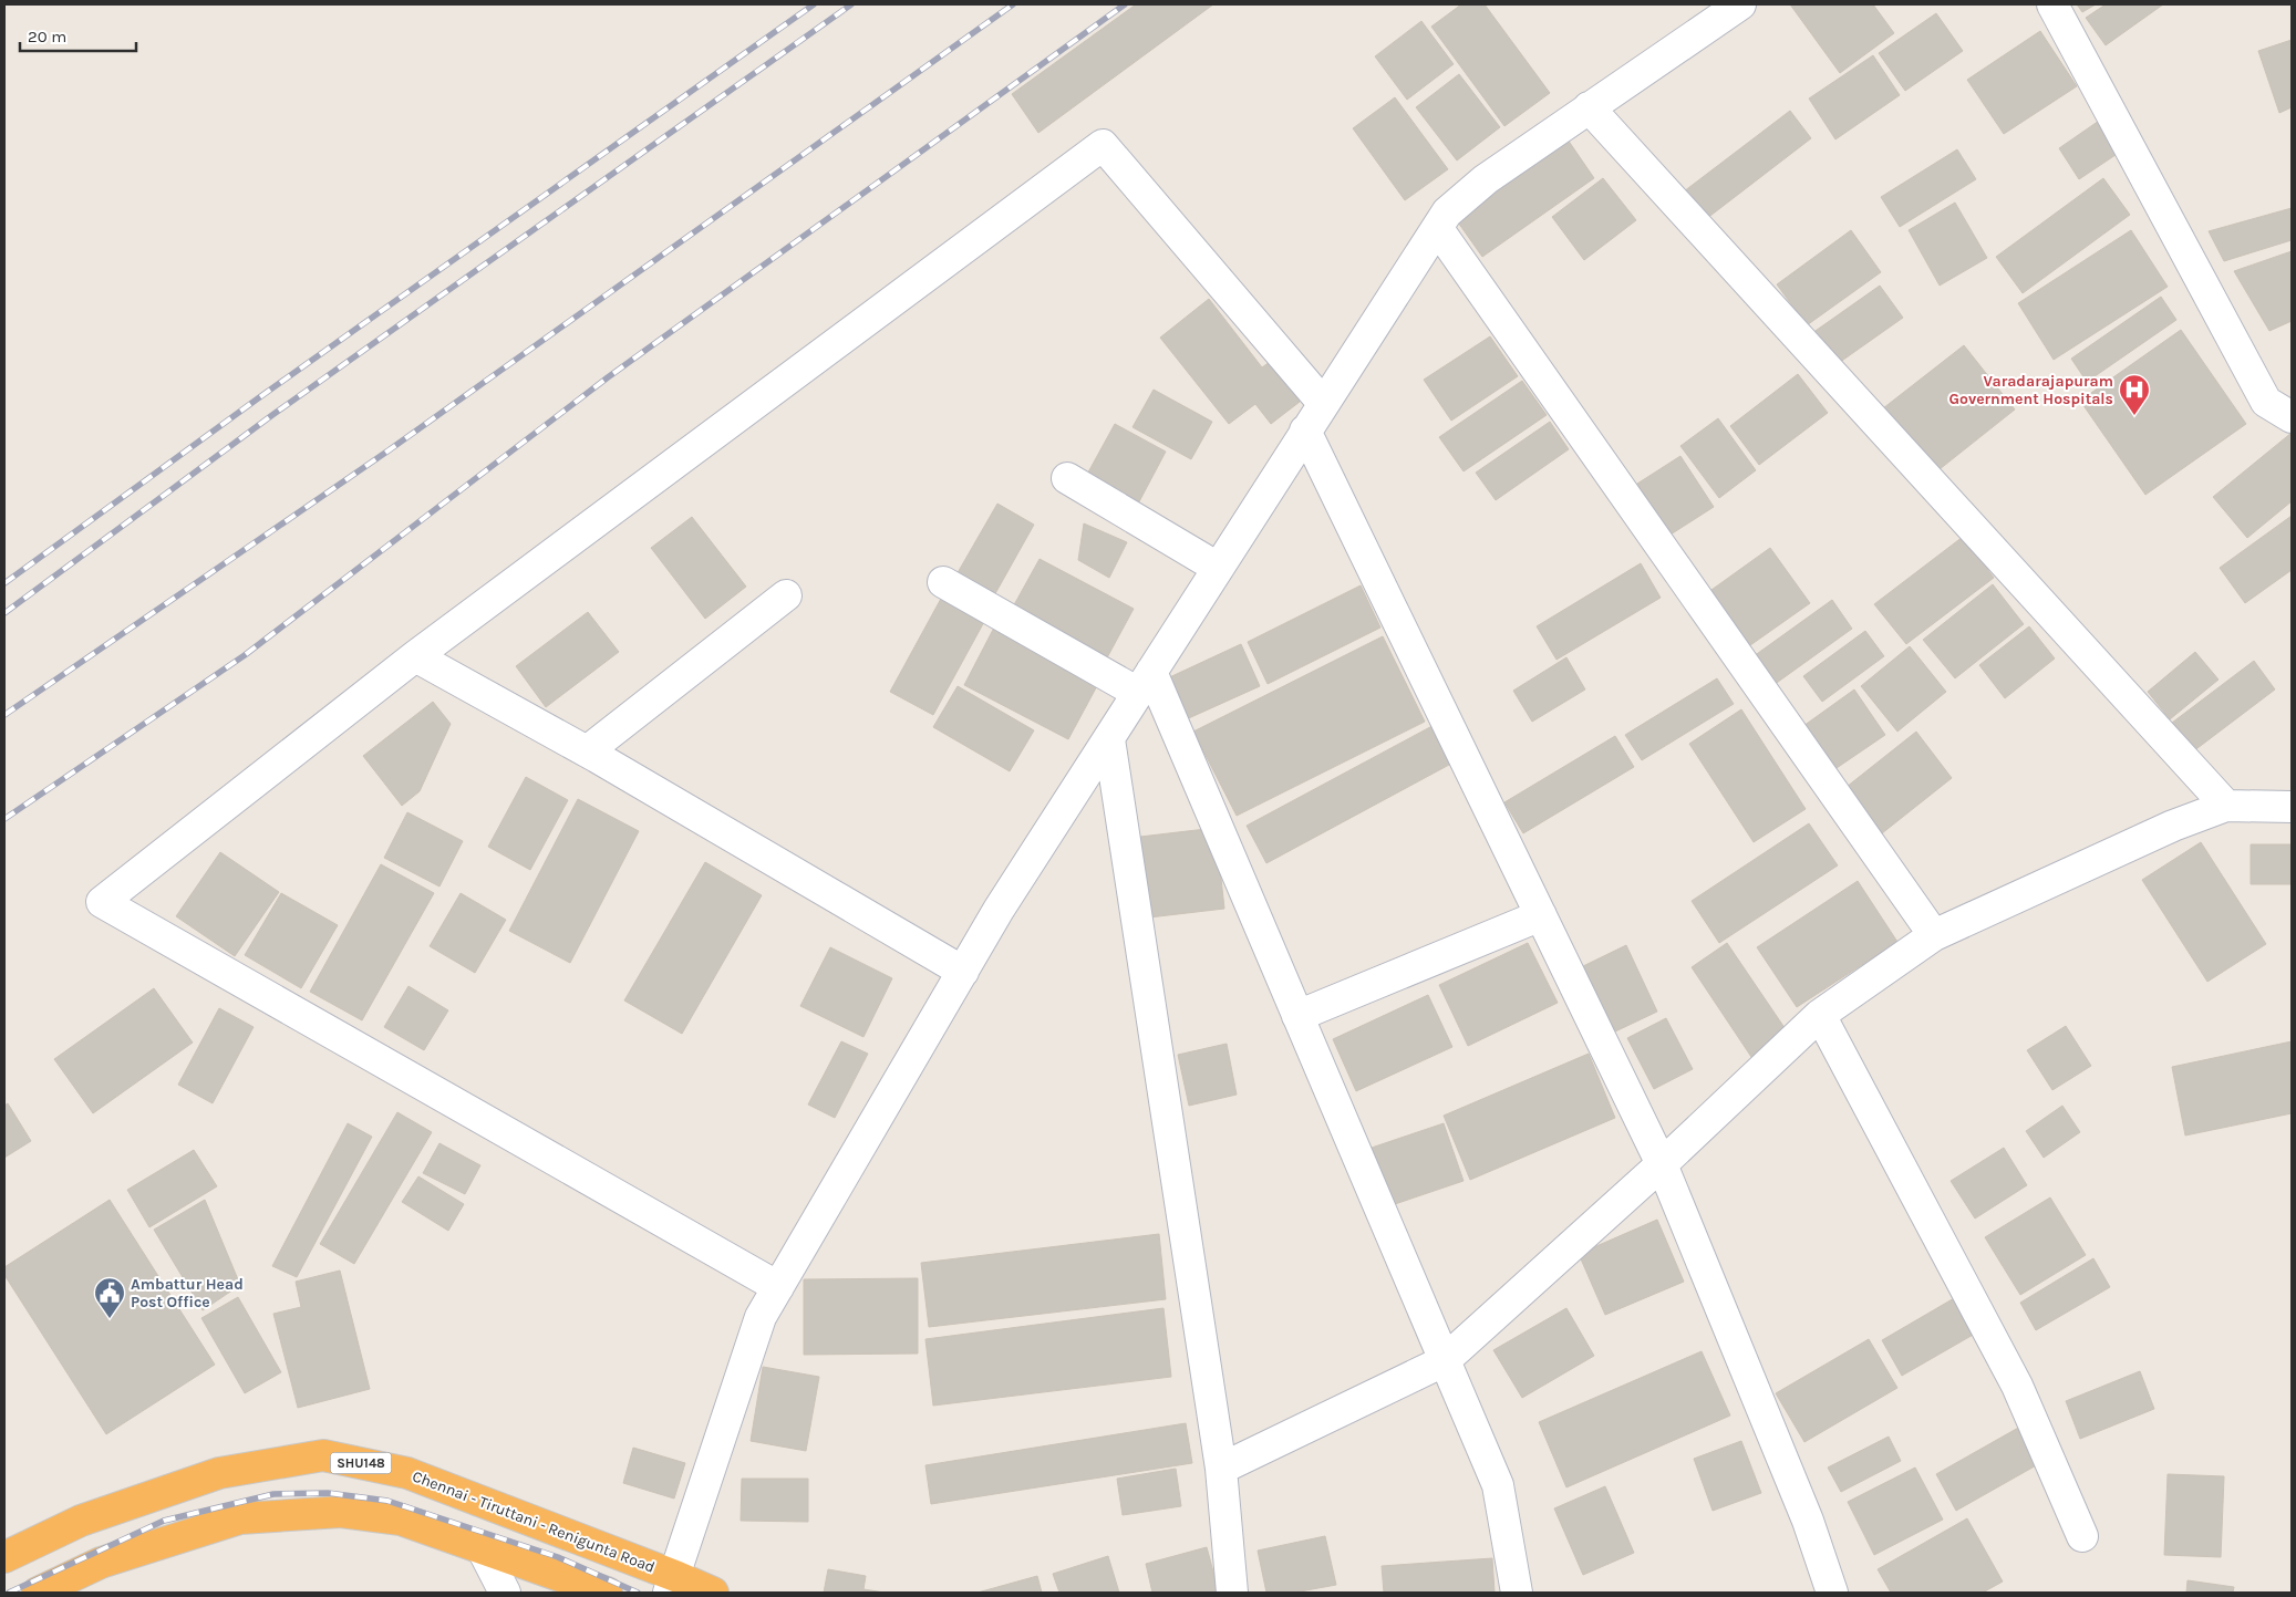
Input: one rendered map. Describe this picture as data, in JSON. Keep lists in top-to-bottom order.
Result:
{
  "streets": {
    "highway": ["SHU148", "Chennai - Tiruttani - Renigunta Road"]
  },
  "places": {
    "hospital": ["Varadarajapuram Government Hospitals"],
    "public building": ["Ambattur Head Post Office"]
  },
  "scale_bar": "20 m"
}
